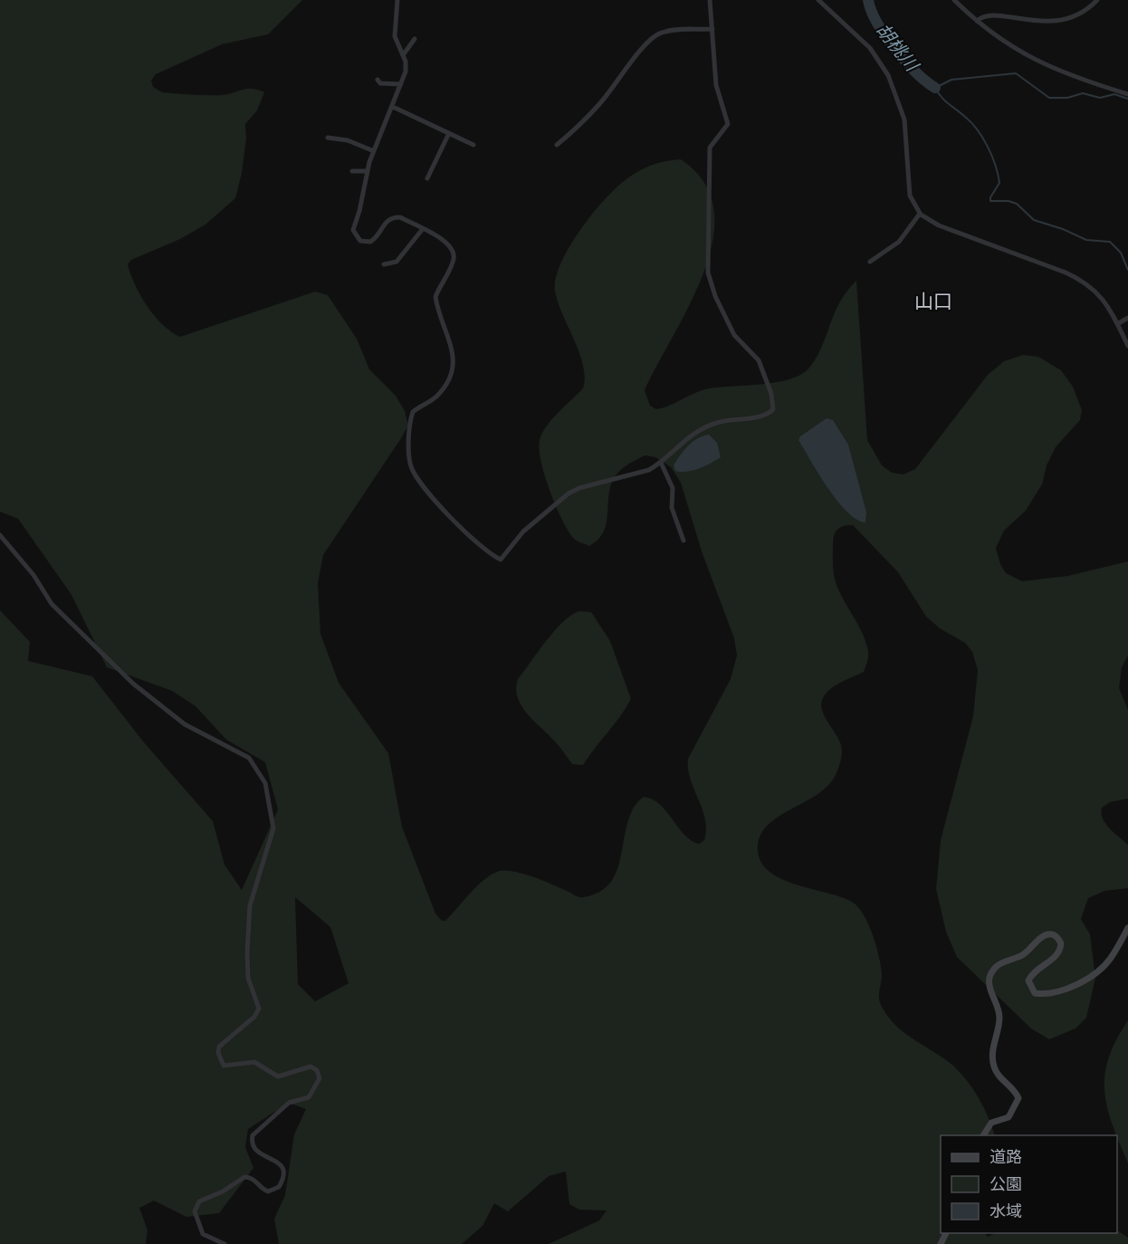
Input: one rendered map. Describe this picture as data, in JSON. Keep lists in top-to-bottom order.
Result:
{
  "districts": ["山口"],
  "water": ["胡桃川"],
  "legend": ["道路", "公園", "水域"]
}
